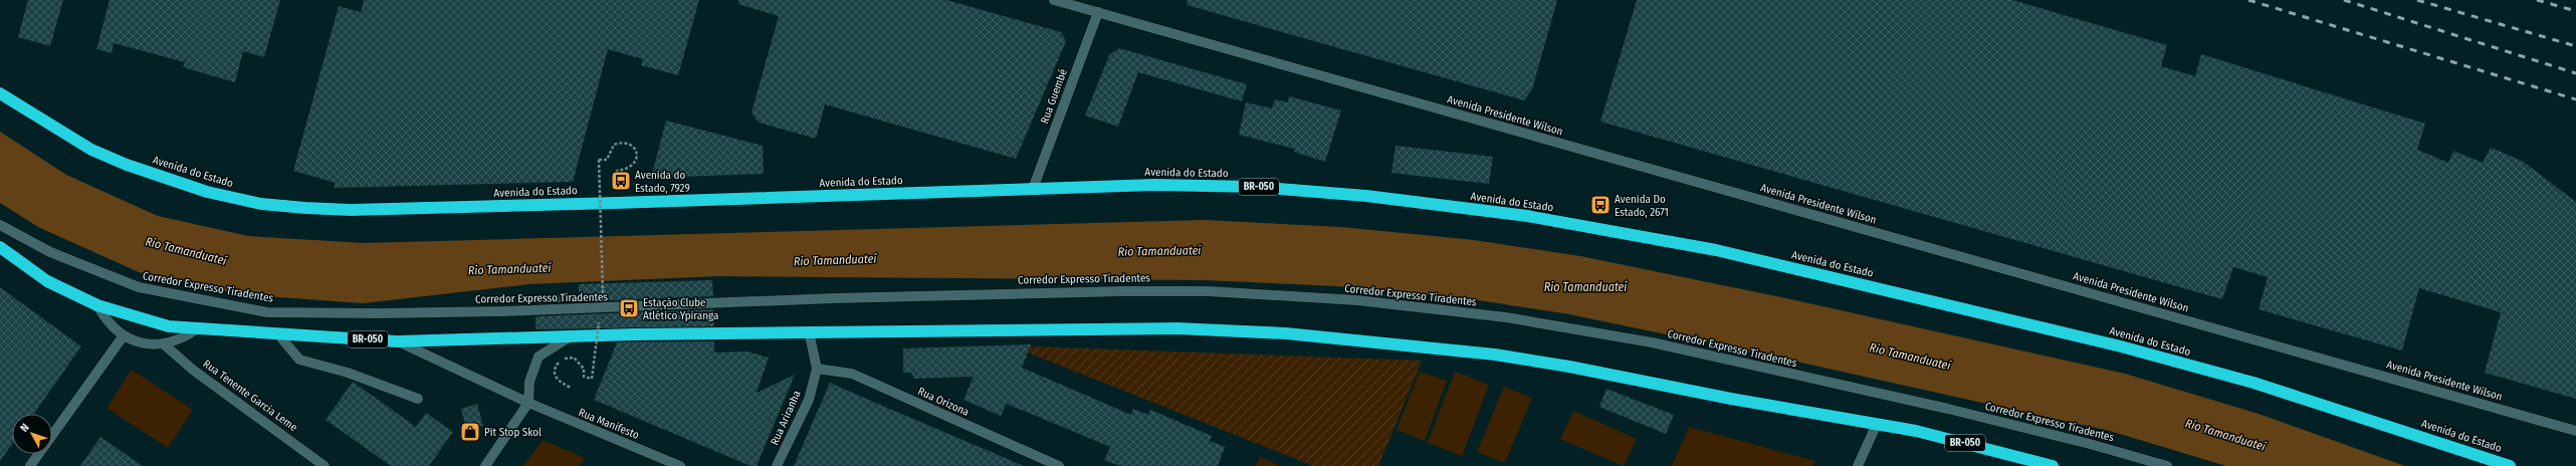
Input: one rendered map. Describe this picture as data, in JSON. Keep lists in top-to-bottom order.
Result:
{
  "streets": {
    "highway": ["Avenida do Estado", "BR-050"],
    "main road": [
      "Rua Guembé",
      "Avenida Presidente Wilson",
      "Corredor Expresso Tiradentes",
      "Rua Tenente Garcia Leme",
      "Rua Orizona",
      "Rua Ariranha",
      "Rua Manifesto"
    ]
  },
  "crossings": [
    ["Rua Guembé", "Avenida Presidente Wilson"],
    ["Rua Guembé", "Avenida do Estado"],
    ["BR-050", "Rua Ariranha"],
    ["BR-050", "Rua Manifesto"],
    ["Rua Orizona", "Rua Ariranha"]
  ],
  "water": ["Rio Tamanduateí"],
  "places": {
    "bus stop": ["Avenida do Estado, 7929", "Avenida Do Estado, 2671", "Estação Clube Atlético Ypiranga"],
    "shop": ["Pit Stop Skol"]
  },
  "north": "top left"
}
